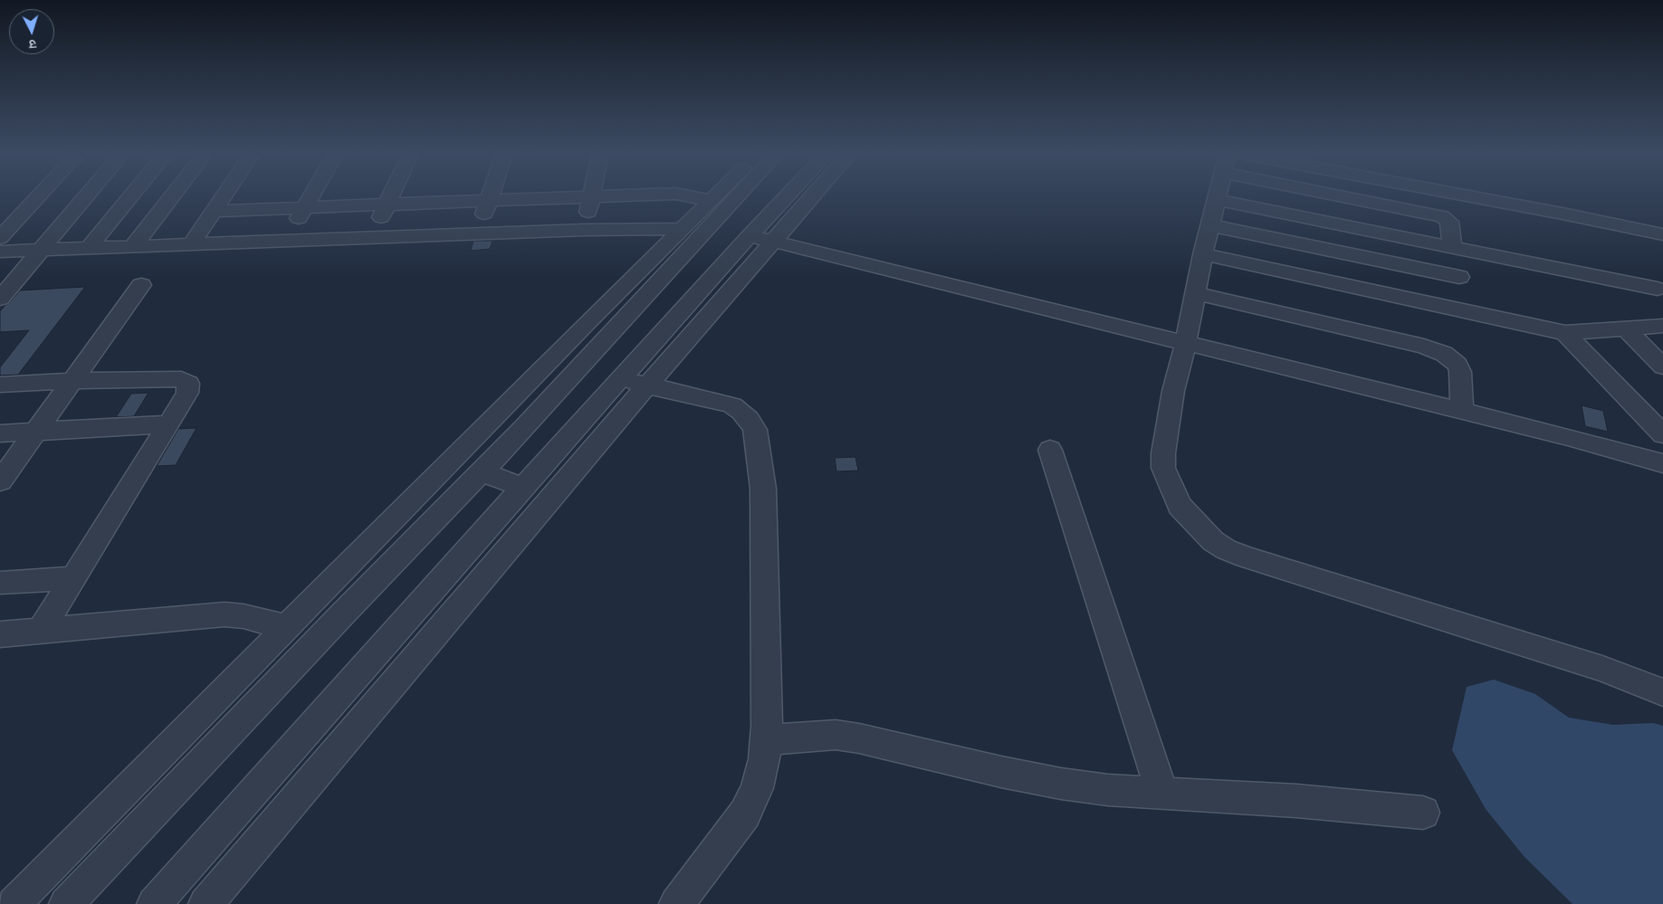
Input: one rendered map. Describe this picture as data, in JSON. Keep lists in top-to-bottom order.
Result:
{
  "north": "bottom"
}
